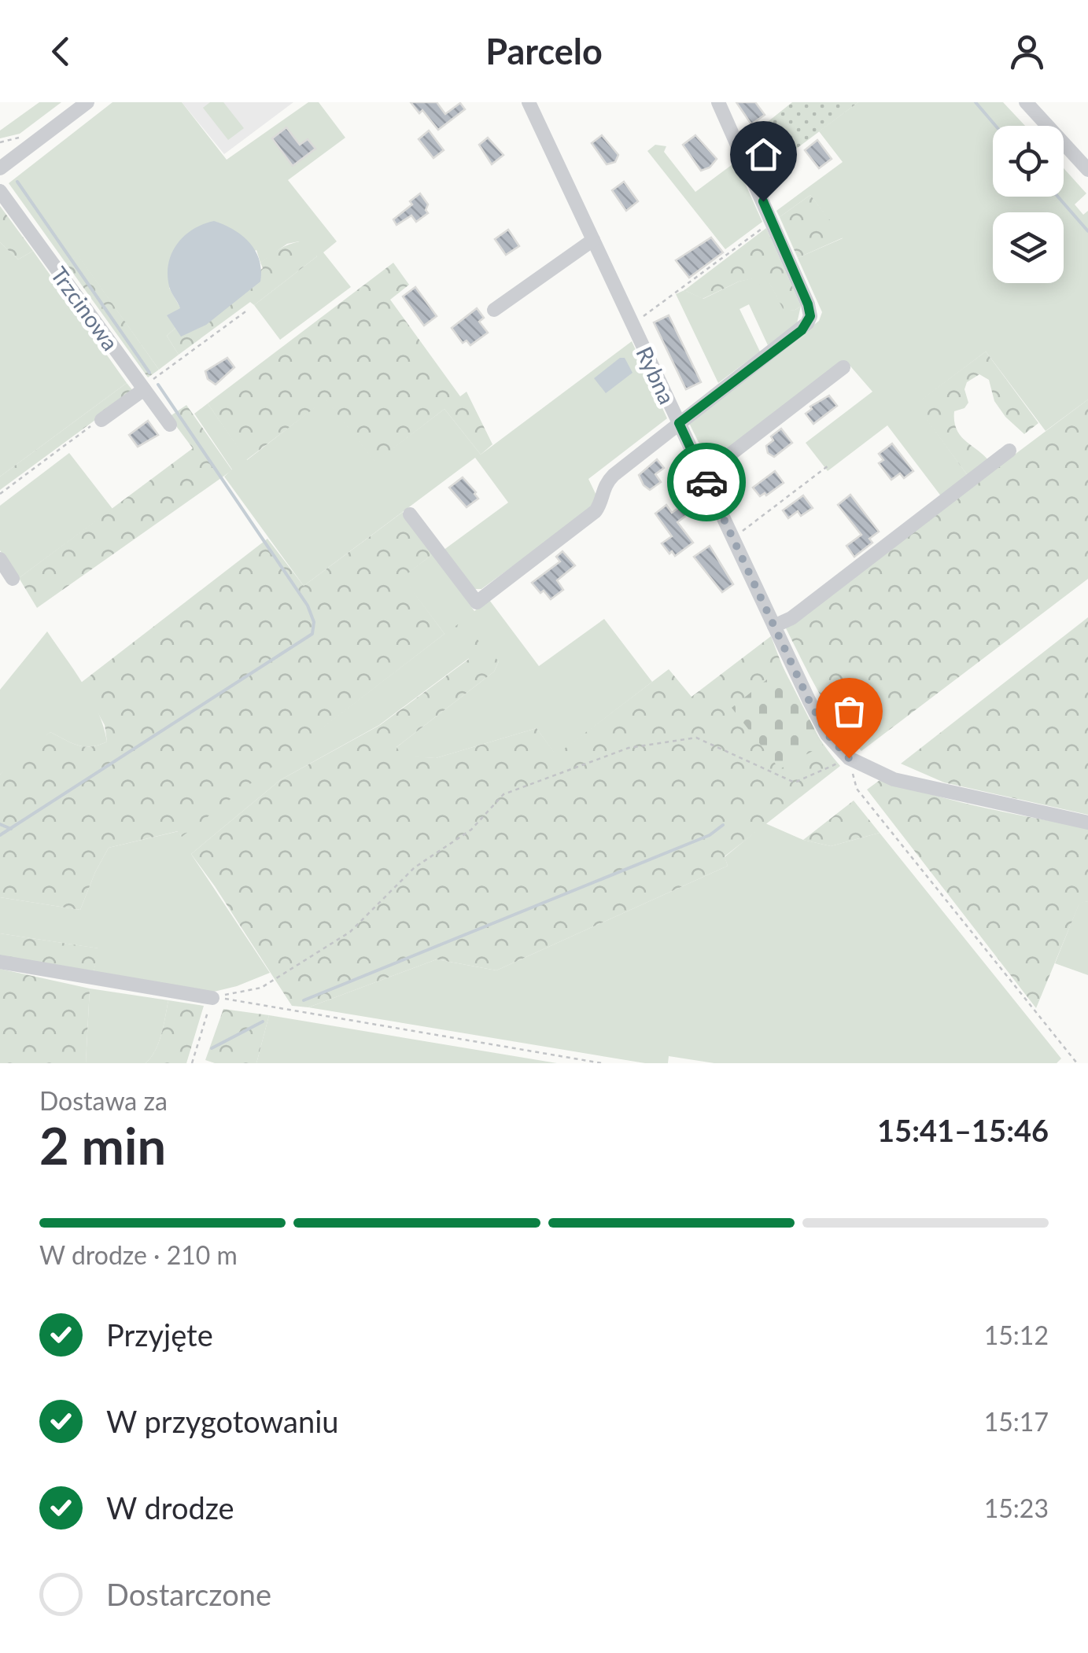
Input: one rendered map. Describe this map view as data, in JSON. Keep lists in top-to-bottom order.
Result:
{
  "streets": {
    "street": ["Trzcinowa", "Rybna"]
  },
  "page": {
    "header": "Parcelo",
    "heading": ["2 min", "Dostawa za", "15:41–15:46"],
    "bar": "W drodze · 210 m",
    "list": [
      ["Przyjęte", "15:12"],
      ["W przygotowaniu", "15:17"],
      ["W drodze", "15:23"],
      "Dostarczone"
    ]
  }
}
